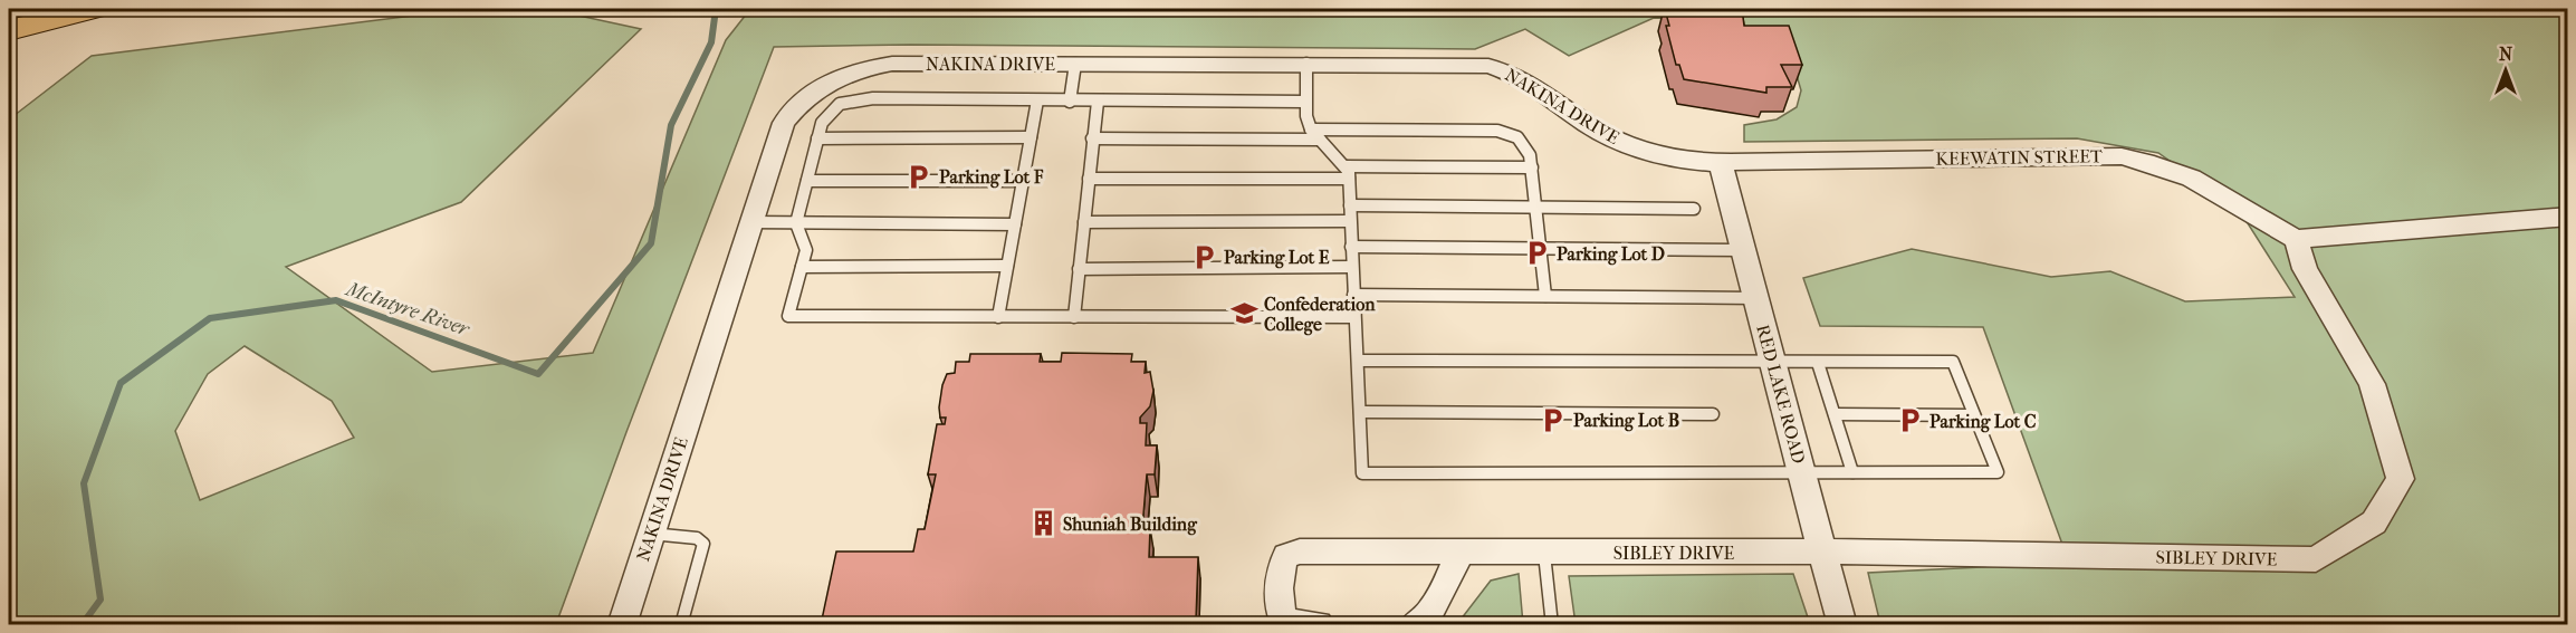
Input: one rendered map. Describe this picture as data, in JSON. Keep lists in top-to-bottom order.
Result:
{
  "streets": {
    "street": [
      "NAKINA DRIVE",
      "KEEWATIN STREET",
      "RED LAKE ROAD",
      "SIBLEY DRIVE"
    ]
  },
  "crossings": [
    ["NAKINA DRIVE", "KEEWATIN STREET"],
    ["NAKINA DRIVE", "RED LAKE ROAD"],
    ["KEEWATIN STREET", "RED LAKE ROAD"],
    ["KEEWATIN STREET", "SIBLEY DRIVE"],
    ["RED LAKE ROAD", "SIBLEY DRIVE"]
  ],
  "water": ["McIntyre River"],
  "places": {
    "parking": [
      "Parking Lot F",
      "Parking Lot D",
      "Parking Lot E",
      "Parking Lot B",
      "Parking Lot C"
    ],
    "school or university": ["Confederation College"],
    "building": ["Shuniah Building"]
  },
  "north": "top"
}
